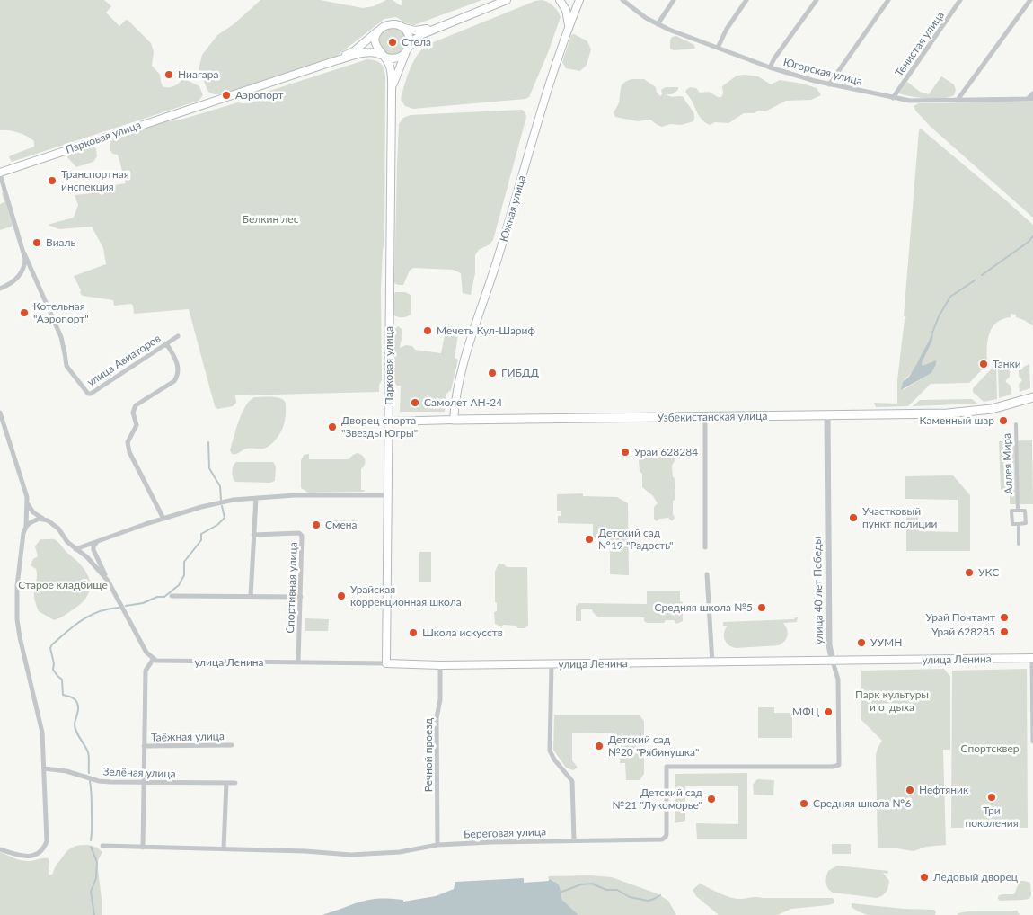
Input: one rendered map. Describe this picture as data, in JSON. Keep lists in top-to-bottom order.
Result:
{
  "streets": {
    "main road": [
      "Парковая улица",
      "Южная улица",
      "Узбекистанская улица",
      "улица Ленина"
    ],
    "street": [
      "Тенистая улица",
      "Югорская улица",
      "улица Авиаторов",
      "Аллея Мира",
      "Спортивная улица",
      "улица 40 лет Победы",
      "Таёжная улица",
      "Речной проезд",
      "Зелёная улица",
      "Береговая улица"
    ]
  },
  "crossings": [
    ["Тенистая улица", "Югорская улица"],
    ["Парковая улица", "Узбекистанская улица"],
    ["Парковая улица", "улица Ленина"],
    ["Южная улица", "Узбекистанская улица"],
    ["Узбекистанская улица", "улица 40 лет Победы"],
    ["Спортивная улица", "улица Ленина"],
    ["улица 40 лет Победы", "улица Ленина"],
    ["улица 40 лет Победы", "Береговая улица"],
    ["улица Ленина", "Речной проезд"],
    ["Речной проезд", "Береговая улица"]
  ],
  "parks": [
    "Белкин лес",
    "Старое кладбище",
    "Парк культуры и отдыха",
    "Спортсквер"
  ],
  "places": [
    "Стела",
    "Ниагара",
    "Аэропорт",
    "Транспортная инспекция",
    "Виаль",
    "Котельная \"Аэропорт\"",
    "Мечеть Кул-Шариф",
    "Танки",
    "ГИБДД",
    "Самолет АН-24",
    "Каменный шар",
    "Дворец спорта \"Звезды Югры\"",
    "Урай 628284",
    "Участковый пункт полиции",
    "Смена",
    "Детский сад №19 \"Радость\"",
    "УКС",
    "Урайская коррекционная школа",
    "Средняя школа №5",
    "Урай Почтамт",
    "Урай 628285",
    "Школа искусств",
    "УУМН",
    "МФЦ",
    "Детский сад №20 \"Рябинушка\"",
    "Нефтяник",
    "Три поколения",
    "Детский сад №21 \"Лукоморье\"",
    "Средняя школа №6",
    "Ледовый дворец"
  ]
}
